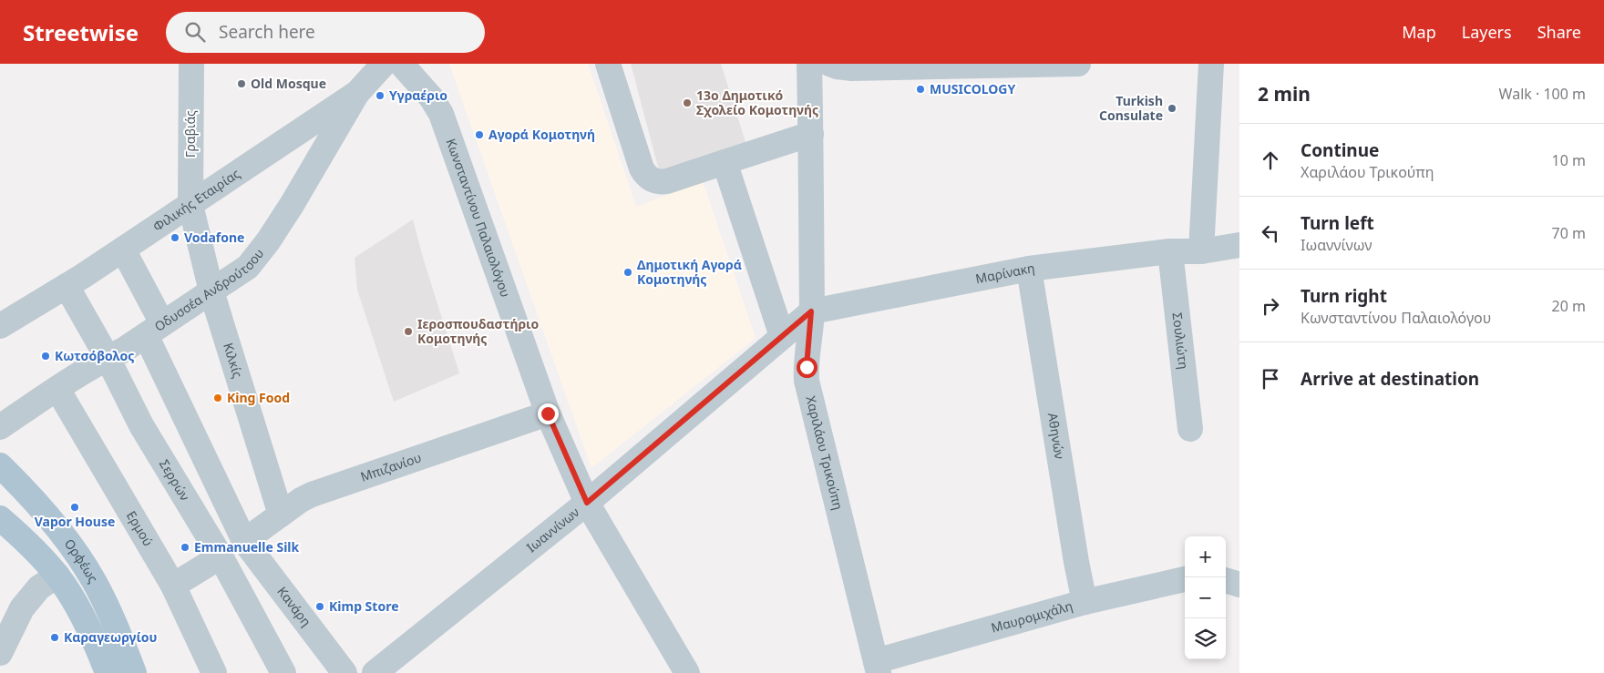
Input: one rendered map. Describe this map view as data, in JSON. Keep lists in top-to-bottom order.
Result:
{
  "streets": {
    "main road": ["Ορφέως"],
    "street": [
      "Γραβιάς",
      "Φιλικής Εταιρίας",
      "Κωνσταντίνου Παλαιολόγου",
      "Μαρίνακη",
      "Οδυσσέα Ανδρούτσου",
      "Σουλιώτη",
      "Κιλκίς",
      "Αθηνών",
      "Χαριλάου Τρικούπη",
      "Μπιζανίου",
      "Σερρών",
      "Ερμού",
      "Ιωαννίνων",
      "Κανάρη",
      "Μαυρομιχάλη"
    ]
  },
  "crossings": [
    ["Γραβιάς", "Φιλικής Εταιρίας"],
    ["Γραβιάς", "Κιλκίς"],
    ["Φιλικής Εταιρίας", "Οδυσσέα Ανδρούτσου"],
    ["Φιλικής Εταιρίας", "Κιλκίς"],
    ["Φιλικής Εταιρίας", "Σερρών"],
    ["Κωνσταντίνου Παλαιολόγου", "Μπιζανίου"],
    ["Κωνσταντίνου Παλαιολόγου", "Ιωαννίνων"],
    ["Μαρίνακη", "Σουλιώτη"],
    ["Μαρίνακη", "Αθηνών"],
    ["Μαρίνακη", "Χαριλάου Τρικούπη"],
    ["Μαρίνακη", "Ιωαννίνων"],
    ["Οδυσσέα Ανδρούτσου", "Κιλκίς"],
    ["Οδυσσέα Ανδρούτσου", "Σερρών"],
    ["Οδυσσέα Ανδρούτσου", "Ερμού"],
    ["Κιλκίς", "Μπιζανίου"],
    ["Αθηνών", "Μαυρομιχάλη"],
    ["Χαριλάου Τρικούπη", "Ιωαννίνων"],
    ["Χαριλάου Τρικούπη", "Μαυρομιχάλη"],
    ["Μπιζανίου", "Κανάρη"]
  ],
  "places": [
    "Old Mosque",
    "MUSICOLOGY",
    "Υγραέριο",
    "13ο Δημοτικό Σχολείο Κομοτηνής",
    "Turkish Consulate",
    "Αγορά Κομοτηνή",
    "Vodafone",
    "Δημοτική Αγορά Κομοτηνής",
    "Ιεροσπουδαστήριο Κομοτηνής",
    "Κωτσόβολος",
    "King Food",
    "Vapor House",
    "Emmanuelle Silk",
    "Kimp Store",
    "Καραγεωργίου"
  ],
  "page": {
    "header": "Streetwise",
    "search": "Search here",
    "nav": ["Map", "Layers", "Share"],
    "heading": ["2 min", "Walk · 100 m"],
    "list": [
      ["Continue", "Χαριλάου Τρικούπη", "10 m"],
      ["Turn left", "Ιωαννίνων", "70 m"],
      ["Turn right", "Κωνσταντίνου Παλαιολόγου", "20 m"],
      "Arrive at destination"
    ],
    "map_buttons": ["+", "−"]
  }
}
